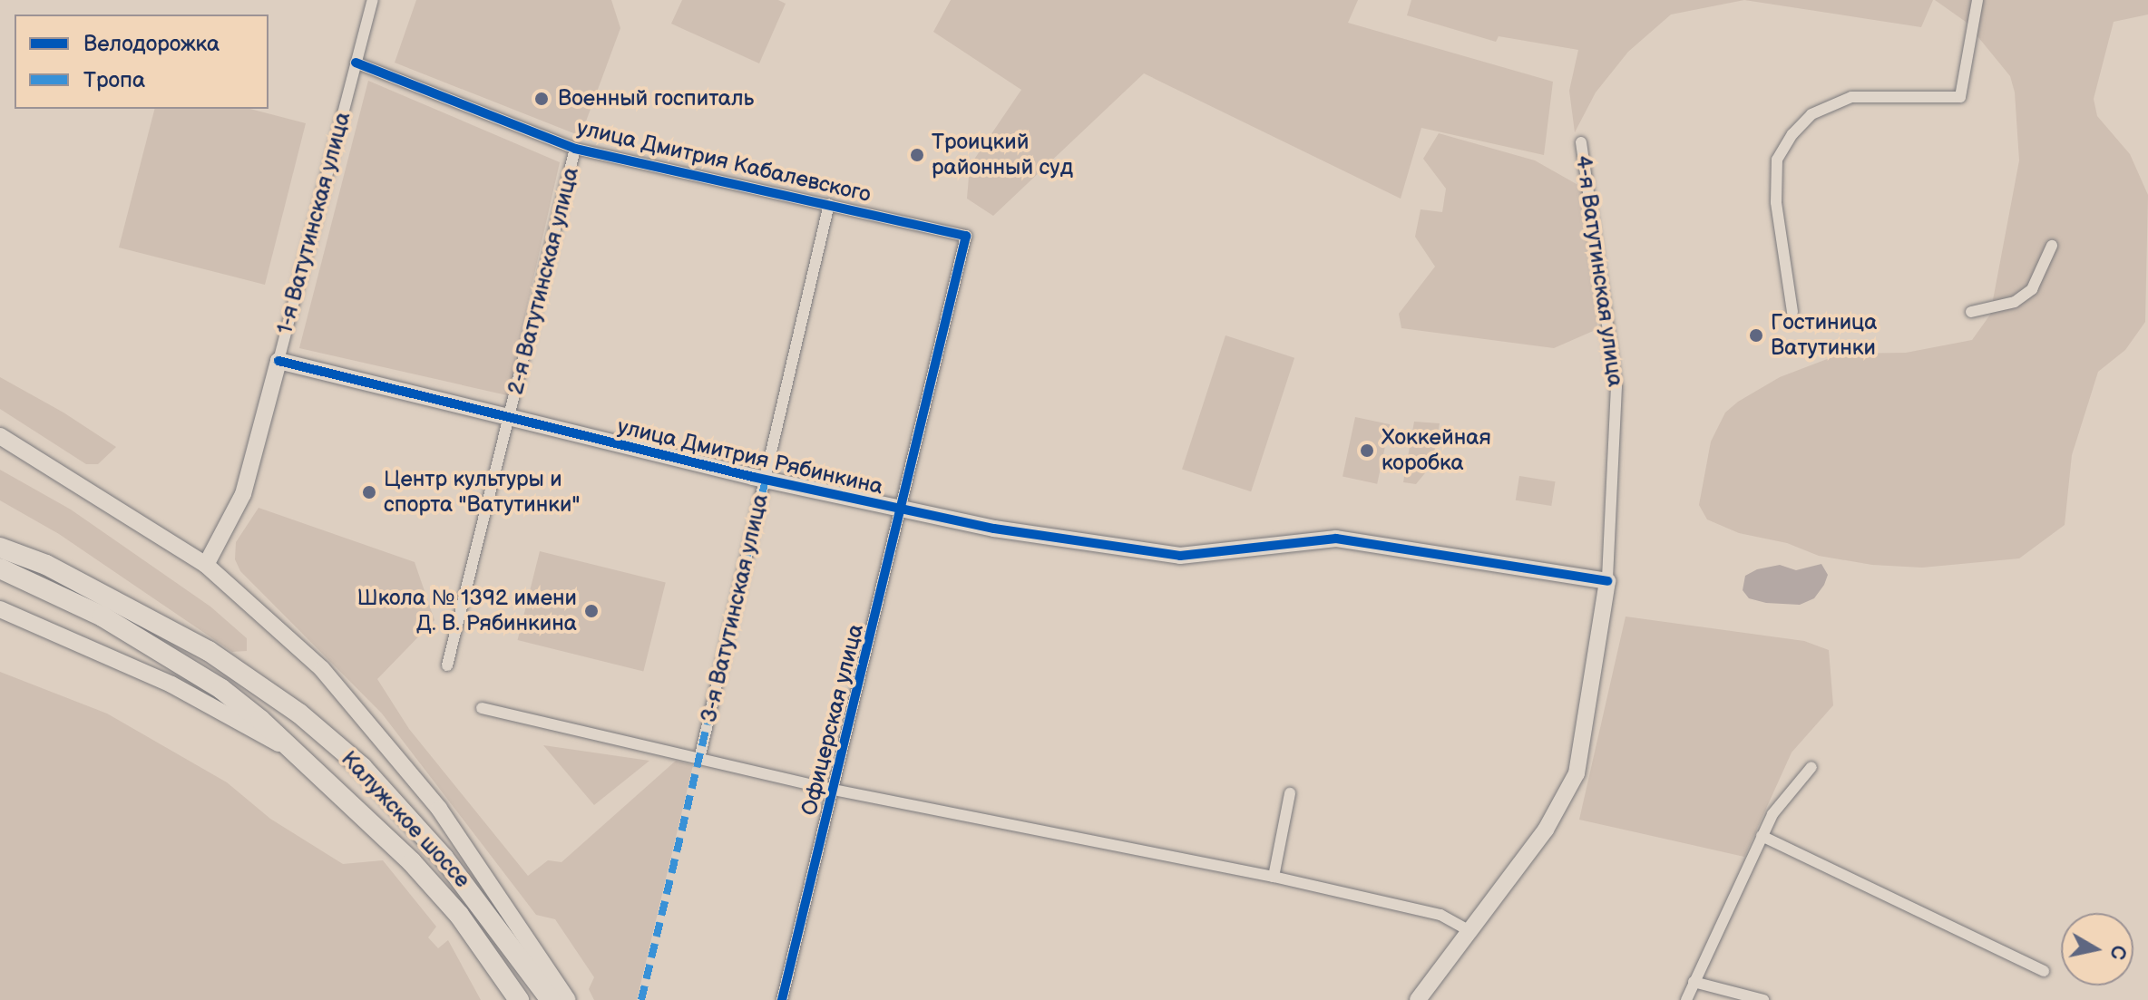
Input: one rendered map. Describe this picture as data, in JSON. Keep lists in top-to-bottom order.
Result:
{
  "streets": {
    "highway": ["Калужское шоссе"],
    "street": [
      "улица Дмитрия Кабалевского",
      "1-я Ватутинская улица",
      "4-я Ватутинская улица",
      "2-я Ватутинская улица",
      "улица Дмитрия Рябинкина",
      "3-я Ватутинская улица",
      "Офицерская улица"
    ]
  },
  "crossings": [
    ["улица Дмитрия Кабалевского", "1-я Ватутинская улица"],
    ["улица Дмитрия Кабалевского", "2-я Ватутинская улица"],
    ["улица Дмитрия Кабалевского", "3-я Ватутинская улица"],
    ["улица Дмитрия Кабалевского", "Офицерская улица"],
    ["1-я Ватутинская улица", "улица Дмитрия Рябинкина"],
    ["4-я Ватутинская улица", "улица Дмитрия Рябинкина"],
    ["2-я Ватутинская улица", "улица Дмитрия Рябинкина"],
    ["улица Дмитрия Рябинкина", "3-я Ватутинская улица"],
    ["улица Дмитрия Рябинкина", "Офицерская улица"]
  ],
  "places": [
    "Военный госпиталь",
    "Троицкий районный суд",
    "Гостиница Ватутинки",
    "Хоккейная коробка",
    "Центр культуры и спорта \"Ватутинки\"",
    "Школа № 1392 имени Д. В. Рябинкина"
  ],
  "legend": ["Велодорожка", "Тропа"],
  "north": "right"
}
